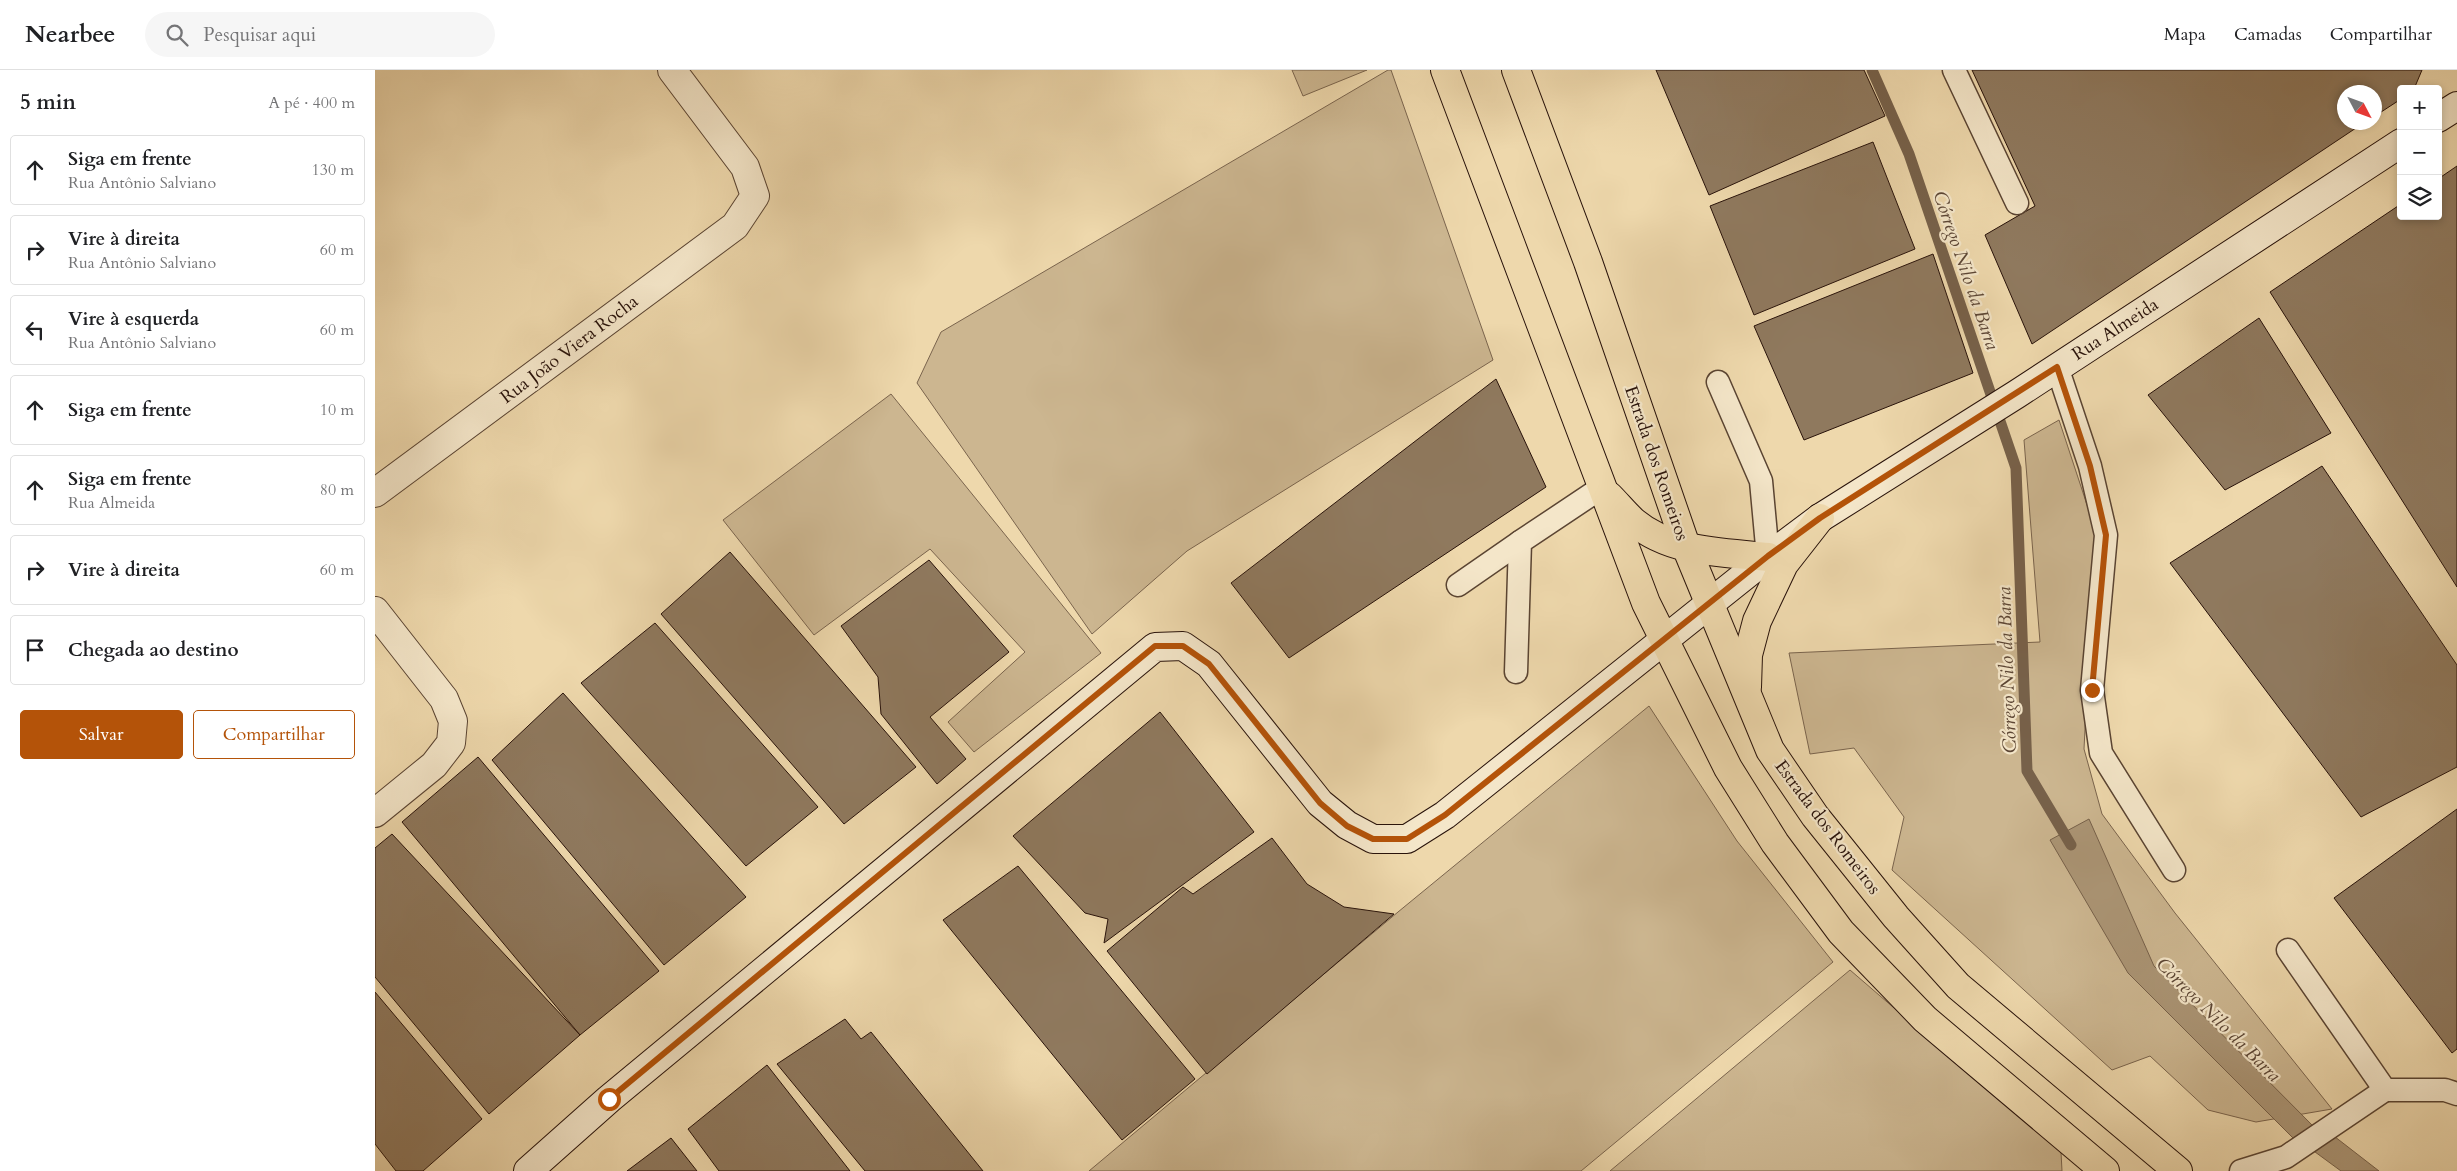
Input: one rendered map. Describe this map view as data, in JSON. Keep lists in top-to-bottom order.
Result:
{
  "streets": {
    "main road": ["Estrada dos Romeiros"],
    "street": ["Rua Almeida", "Rua João Viera Rocha"]
  },
  "crossings": [
    ["Rua Almeida", "Estrada dos Romeiros"]
  ],
  "water": ["Córrego Nilo da Barra"],
  "north": "bottom right",
  "page": {
    "header": "Nearbee",
    "search": "Pesquisar aqui",
    "nav": ["Mapa", "Camadas", "Compartilhar"],
    "heading": ["5 min", "A pé · 400 m"],
    "map_buttons": ["+", "−"],
    "list": [
      ["Siga em frente", "Rua Antônio Salviano", "130 m"],
      ["Vire à direita", "Rua Antônio Salviano", "60 m"],
      ["Vire à esquerda", "Rua Antônio Salviano", "60 m"],
      ["Siga em frente", "10 m"],
      ["Siga em frente", "Rua Almeida", "80 m"],
      ["Vire à direita", "60 m"],
      "Chegada ao destino"
    ],
    "buttons": ["Salvar", "Compartilhar"]
  }
}
